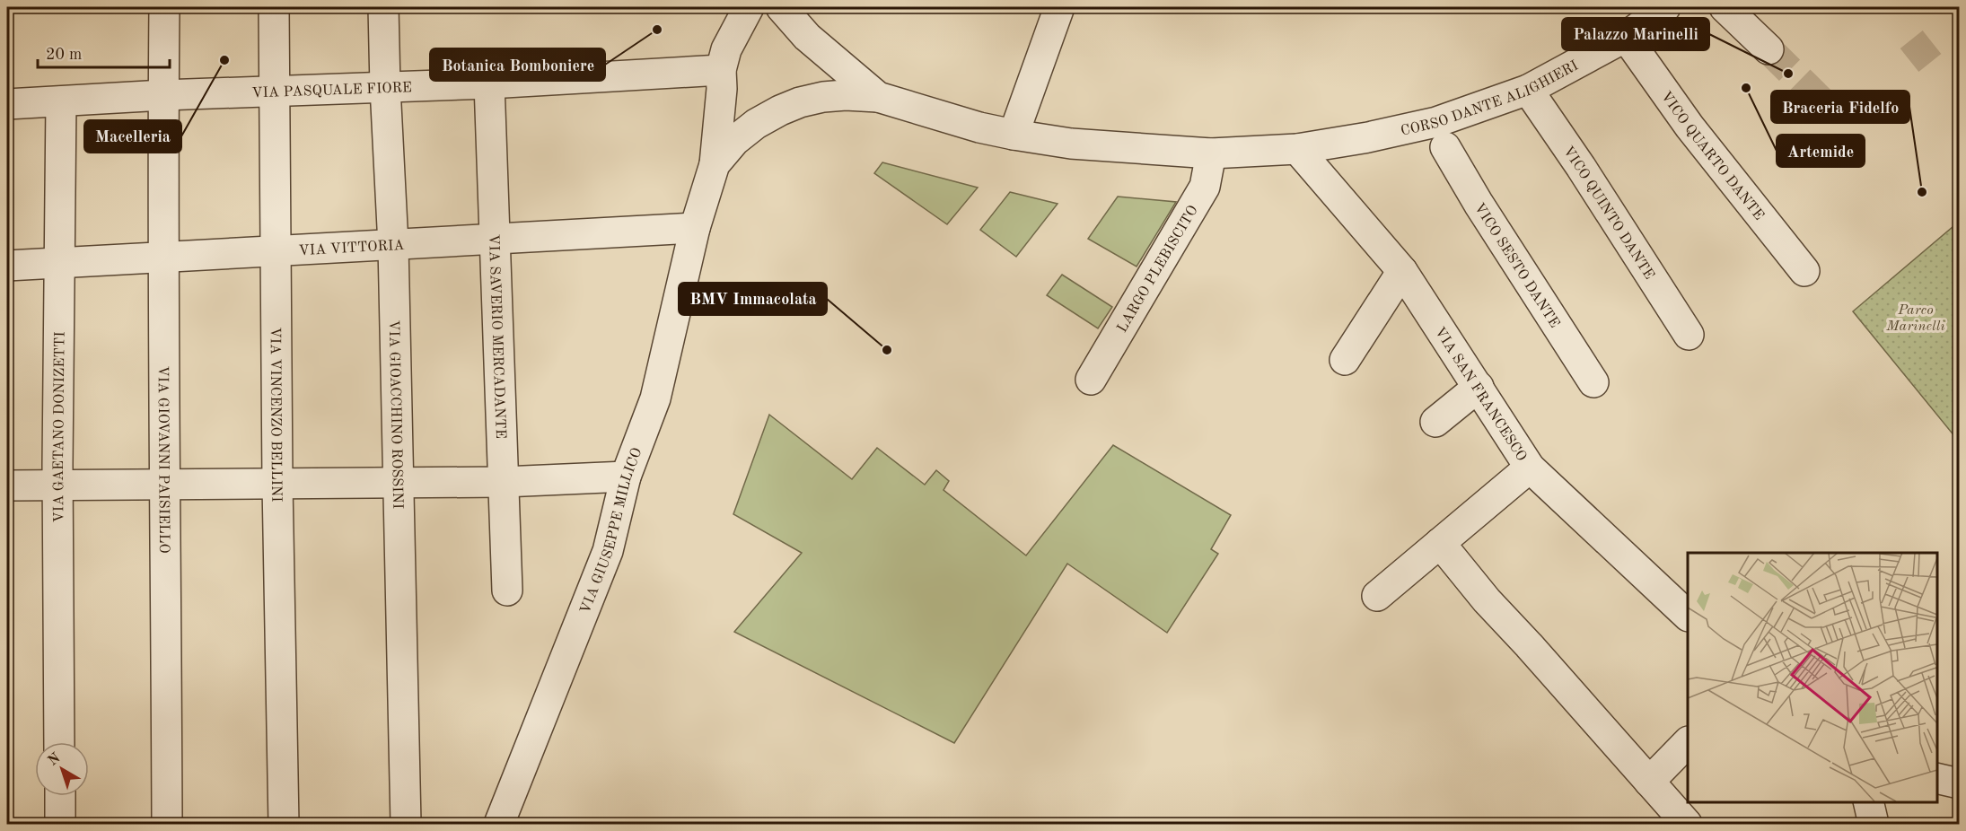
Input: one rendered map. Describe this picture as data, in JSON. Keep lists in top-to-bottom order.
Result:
{
  "streets": {
    "street": [
      "VIA PASQUALE FIORE",
      "CORSO DANTE ALIGHIERI",
      "VICO QUARTO DANTE",
      "VICO QUINTO DANTE",
      "VIA VITTORIA",
      "VICO SESTO DANTE",
      "LARGO PLEBISCITO",
      "VIA SAVERIO MERCADANTE",
      "VIA SAN FRANCESCO",
      "VIA VINCENZO BELLINI",
      "VIA GIOACCHINO ROSSINI",
      "VIA GAETANO DONIZETTI",
      "VIA GIOVANNI PAISIELLO",
      "VIA GIUSEPPE MILLICO"
    ]
  },
  "crossings": [
    ["VIA PASQUALE FIORE", "VIA SAVERIO MERCADANTE"],
    ["VIA PASQUALE FIORE", "VIA VINCENZO BELLINI"],
    ["VIA PASQUALE FIORE", "VIA GIOACCHINO ROSSINI"],
    ["VIA PASQUALE FIORE", "VIA GAETANO DONIZETTI"],
    ["VIA PASQUALE FIORE", "VIA GIOVANNI PAISIELLO"],
    ["CORSO DANTE ALIGHIERI", "VICO QUARTO DANTE"],
    ["CORSO DANTE ALIGHIERI", "VICO QUINTO DANTE"],
    ["CORSO DANTE ALIGHIERI", "VIA SAN FRANCESCO"],
    ["VIA VITTORIA", "VIA SAVERIO MERCADANTE"],
    ["VIA VITTORIA", "VIA VINCENZO BELLINI"],
    ["VIA VITTORIA", "VIA GIOACCHINO ROSSINI"],
    ["VIA VITTORIA", "VIA GAETANO DONIZETTI"],
    ["VIA VITTORIA", "VIA GIOVANNI PAISIELLO"],
    ["VIA VITTORIA", "VIA GIUSEPPE MILLICO"]
  ],
  "parks": ["Parco Marinelli"],
  "places": [
    "Botanica Bomboniere",
    "Macelleria",
    "Palazzo Marinelli",
    "Artemide",
    "Braceria Fidelfo",
    "BMV Immacolata"
  ],
  "scale_bar": "20 m",
  "north": "top left"
}
